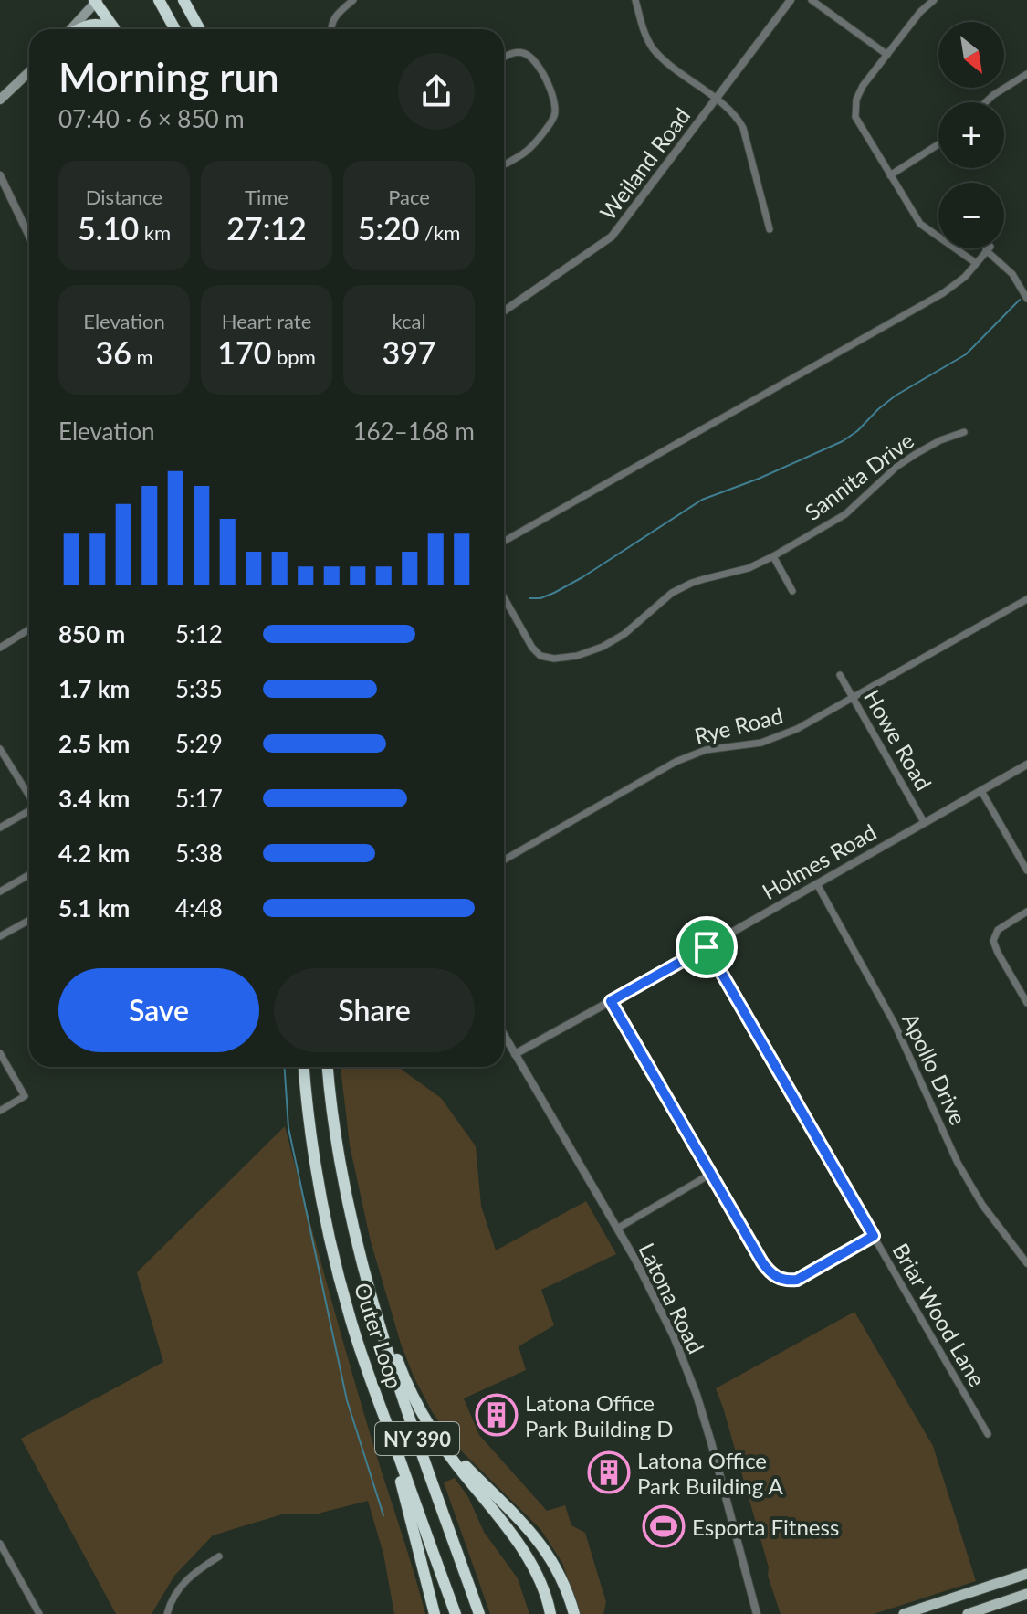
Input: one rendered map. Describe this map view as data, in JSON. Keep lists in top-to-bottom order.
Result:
{
  "streets": {
    "highway": ["Outer Loop", "NY 390"],
    "street": [
      "Weiland Road",
      "Sannita Drive",
      "Rye Road",
      "Howe Road",
      "Holmes Road",
      "Apollo Drive",
      "Latona Road",
      "Briar Wood Lane"
    ]
  },
  "crossings": [
    ["Rye Road", "Howe Road"],
    ["Howe Road", "Holmes Road"],
    ["Holmes Road", "Apollo Drive"],
    ["Holmes Road", "Latona Road"],
    ["Holmes Road", "Briar Wood Lane"]
  ],
  "places": {
    "building": ["Latona Office Park Building D", "Latona Office Park Building A"],
    "sports": ["Esporta Fitness"]
  },
  "north": "bottom right",
  "page": {
    "map_buttons": ["+", "−"],
    "heading": ["Morning run", "07:40 · 6 × 850 m"],
    "stats": [
      ["Distance", "5.10 km"],
      ["Time", "27:12"],
      ["Pace", "5:20 /km"],
      ["Elevation", "36 m"],
      ["Heart rate", "170 bpm"],
      ["kcal", "397"]
    ],
    "chart": ["Elevation", "162–168 m"],
    "list": [
      {
        "name": "850 m",
        "note": "5:12"
      },
      {
        "name": "1.7 km",
        "note": "5:35"
      },
      {
        "name": "2.5 km",
        "note": "5:29"
      },
      {
        "name": "3.4 km",
        "note": "5:17"
      },
      {
        "name": "4.2 km",
        "note": "5:38"
      },
      {
        "name": "5.1 km",
        "note": "4:48"
      }
    ],
    "buttons": ["Save", "Share"]
  }
}
